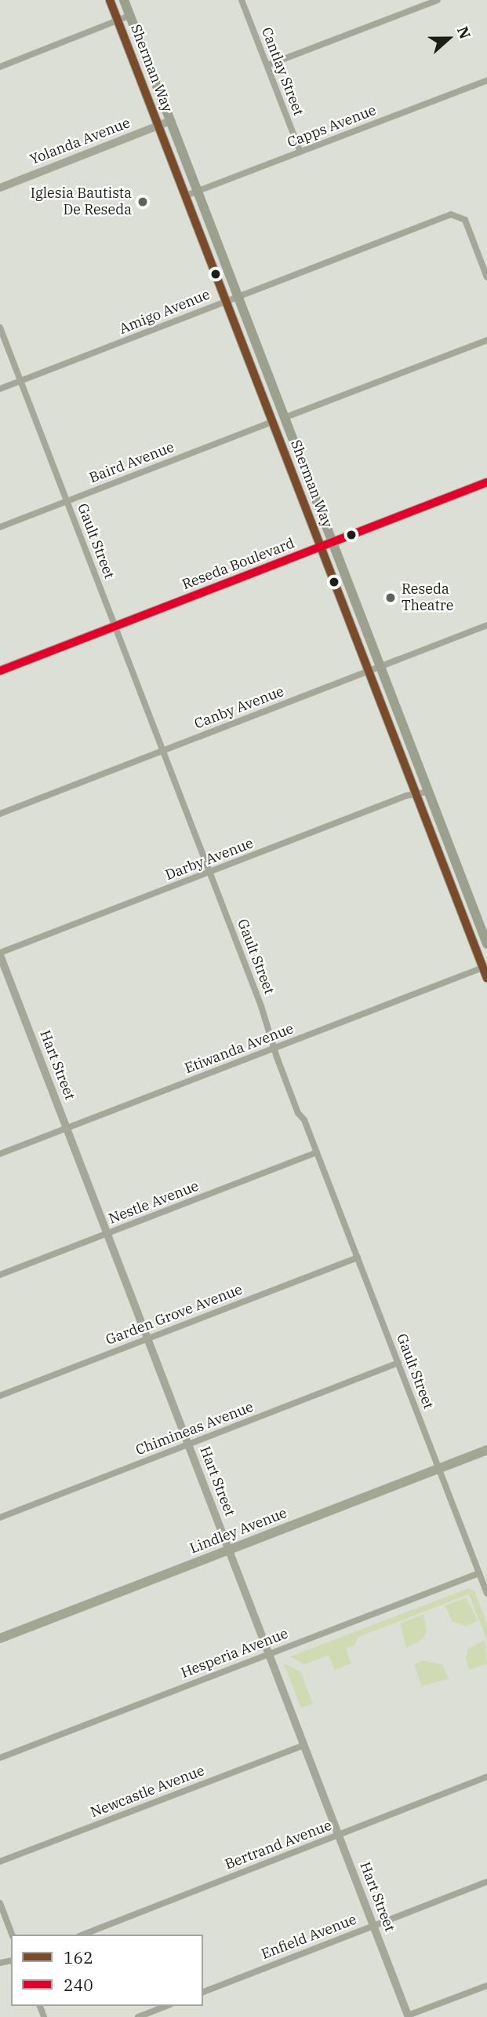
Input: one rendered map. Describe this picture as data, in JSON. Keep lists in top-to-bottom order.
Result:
{
  "streets": {
    "main road": ["Sherman Way", "Reseda Boulevard", "Lindley Avenue"],
    "street": [
      "Cantlay Street",
      "Capps Avenue",
      "Yolanda Avenue",
      "Amigo Avenue",
      "Baird Avenue",
      "Gault Street",
      "Canby Avenue",
      "Darby Avenue",
      "Etiwanda Avenue",
      "Hart Street",
      "Nestle Avenue",
      "Garden Grove Avenue",
      "Chimineas Avenue",
      "Hesperia Avenue",
      "Newcastle Avenue",
      "Bertrand Avenue",
      "Enfield Avenue"
    ]
  },
  "crossings": [
    ["Sherman Way", "Capps Avenue"],
    ["Sherman Way", "Yolanda Avenue"],
    ["Sherman Way", "Amigo Avenue"],
    ["Sherman Way", "Baird Avenue"],
    ["Sherman Way", "Reseda Boulevard"],
    ["Sherman Way", "Canby Avenue"],
    ["Sherman Way", "Darby Avenue"],
    ["Sherman Way", "Etiwanda Avenue"],
    ["Cantlay Street", "Capps Avenue"],
    ["Amigo Avenue", "Gault Street"],
    ["Baird Avenue", "Gault Street"],
    ["Gault Street", "Reseda Boulevard"],
    ["Gault Street", "Canby Avenue"],
    ["Gault Street", "Darby Avenue"],
    ["Gault Street", "Etiwanda Avenue"],
    ["Gault Street", "Nestle Avenue"],
    ["Gault Street", "Garden Grove Avenue"],
    ["Gault Street", "Chimineas Avenue"],
    ["Gault Street", "Lindley Avenue"],
    ["Gault Street", "Hesperia Avenue"],
    ["Darby Avenue", "Hart Street"],
    ["Etiwanda Avenue", "Hart Street"],
    ["Hart Street", "Nestle Avenue"],
    ["Hart Street", "Garden Grove Avenue"],
    ["Hart Street", "Chimineas Avenue"],
    ["Hart Street", "Lindley Avenue"],
    ["Hart Street", "Hesperia Avenue"],
    ["Hart Street", "Newcastle Avenue"],
    ["Hart Street", "Bertrand Avenue"],
    ["Hart Street", "Enfield Avenue"]
  ],
  "places": ["Iglesia Bautista De Reseda", "Reseda Theatre"],
  "lines": ["transit line 162", "transit line 240"],
  "legend": ["162", "240"],
  "north": "right"
}
